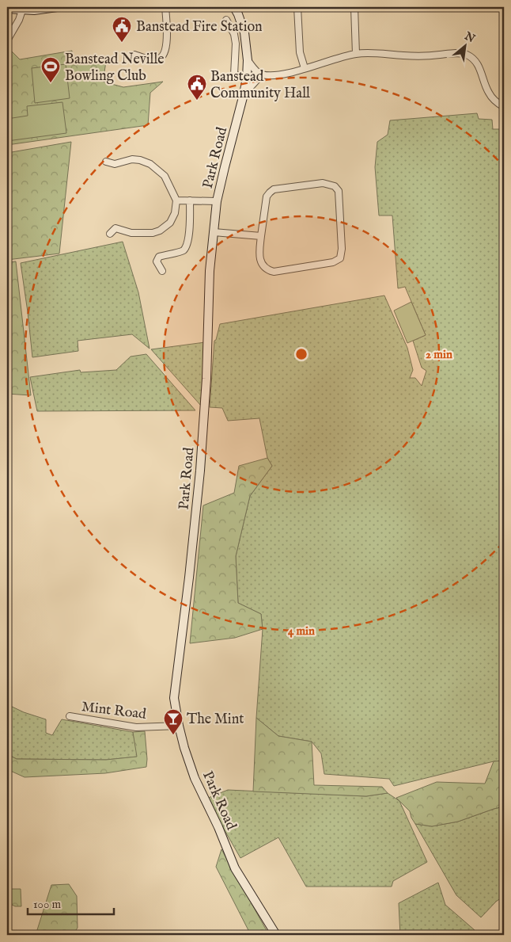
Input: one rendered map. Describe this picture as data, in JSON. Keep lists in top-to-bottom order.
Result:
{
  "streets": {
    "street": ["Park Road", "Mint Road"]
  },
  "crossings": [
    ["Park Road", "Mint Road"]
  ],
  "places": {
    "public building": ["Banstead Fire Station", "Banstead Community Hall"],
    "sports": ["Banstead Neville Bowling Club"],
    "bar": ["The Mint"]
  },
  "scale_bar": "100 m",
  "north": "top right",
  "rings": ["2 min", "4 min"]
}
